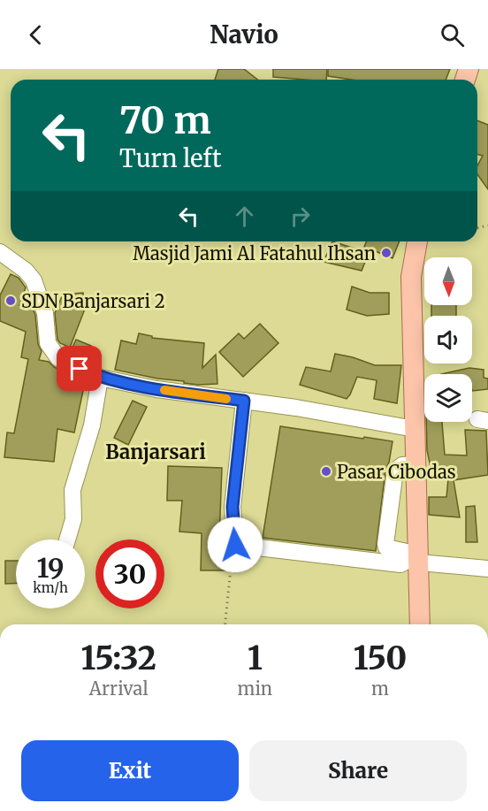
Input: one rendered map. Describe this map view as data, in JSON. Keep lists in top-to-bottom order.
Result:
{
  "districts": ["Banjarsari"],
  "places": ["Masjid Jami Al Fatahul Ihsan", "SDN Banjarsari 2", "Pasar Cibodas"],
  "north": "bottom",
  "page": {
    "header": "Navio",
    "turn": ["70 m", "Turn left"],
    "speed": "19 km/h",
    "limit": "30",
    "eta": [
      "15:32",
      "Arrival",
      "1",
      "min",
      "150",
      "m"
    ],
    "buttons": ["Exit", "Share"]
  }
}
